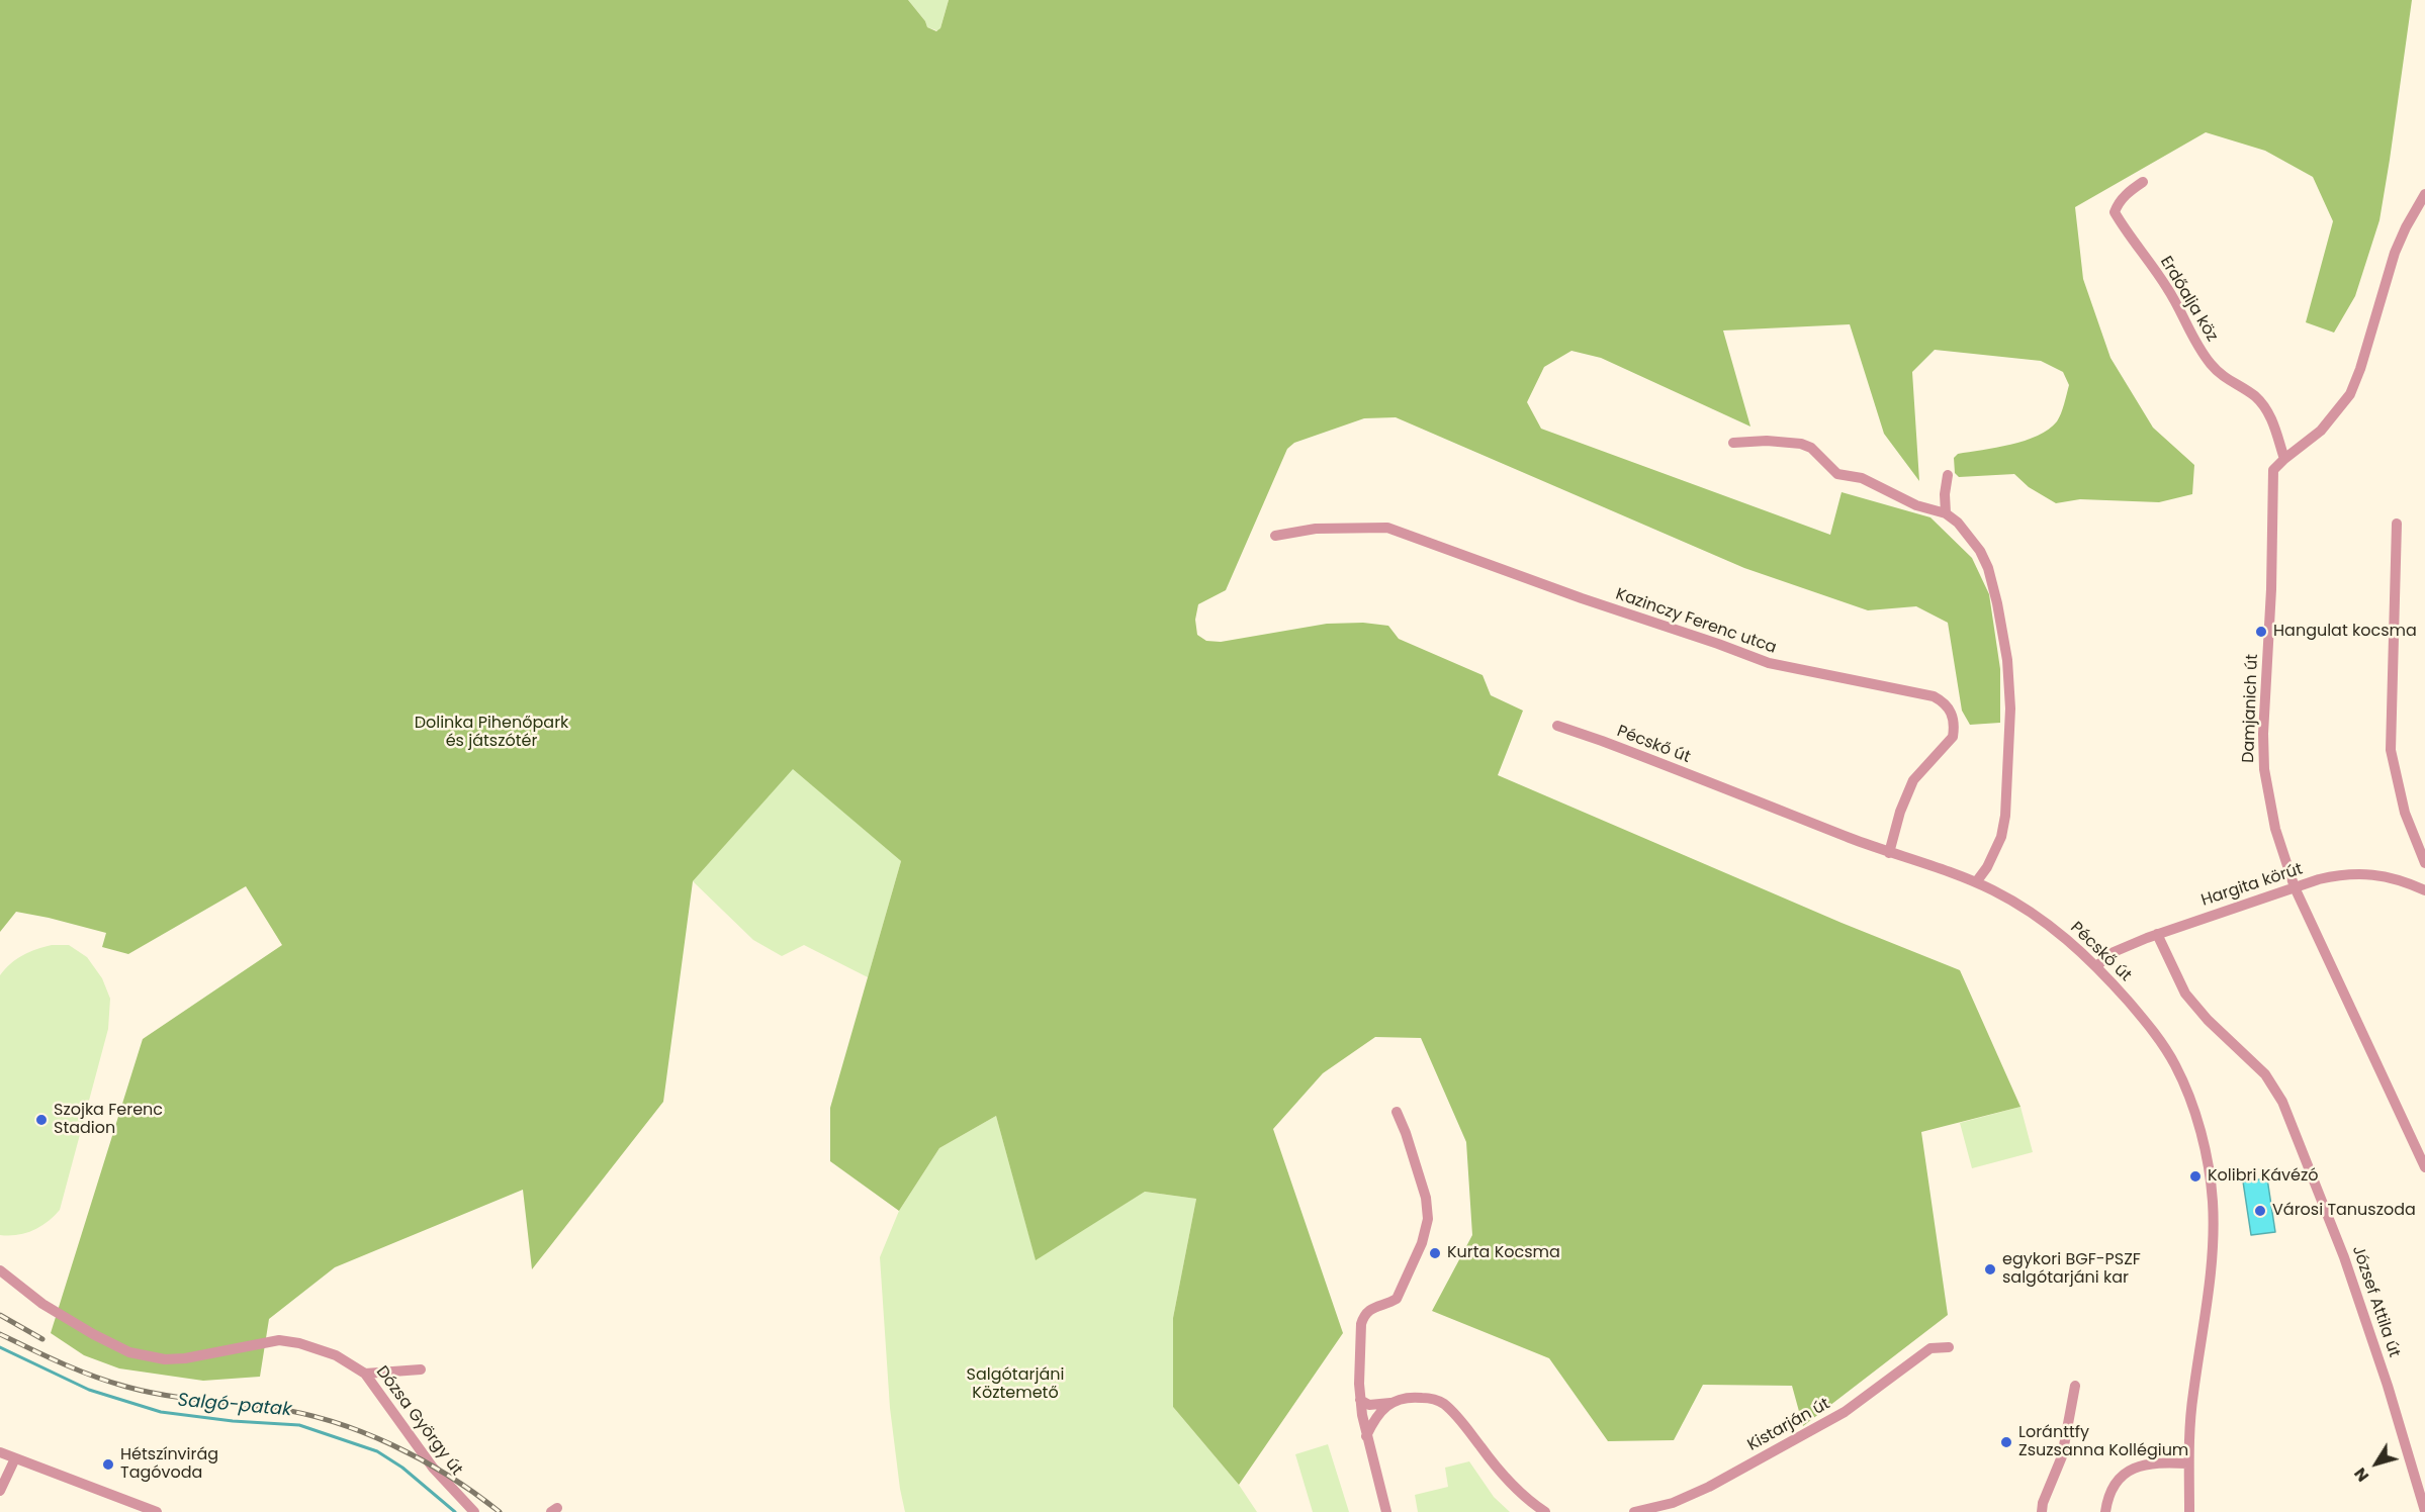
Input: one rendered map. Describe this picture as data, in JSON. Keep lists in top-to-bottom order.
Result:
{
  "streets": {
    "street": [
      "Erdőalja köz",
      "Kazinczy Ferenc utca",
      "Damjanich út",
      "Pécskő út",
      "Hargita körút",
      "József Attila út",
      "Dózsa György út",
      "Kistarján út"
    ]
  },
  "crossings": [
    ["Erdőalja köz", "Damjanich út"],
    ["Kazinczy Ferenc utca", "Pécskő út"],
    ["Damjanich út", "Hargita körút"],
    ["Pécskő út", "Hargita körút"],
    ["Hargita körút", "József Attila út"]
  ],
  "water": ["Salgó-patak"],
  "parks": ["Dolinka Pihenőpark és játszótér", "Salgótarjáni Köztemető"],
  "places": [
    "Hangulat kocsma",
    "Szojka Ferenc Stadion",
    "Kolibri Kávézó",
    "Városi Tanuszoda",
    "Kurta Kocsma",
    "egykori BGF-PSZF salgótarjáni kar",
    "Loránttfy Zsuzsanna Kollégium",
    "Hétszínvirág Tagóvoda"
  ],
  "north": "bottom left"
}
